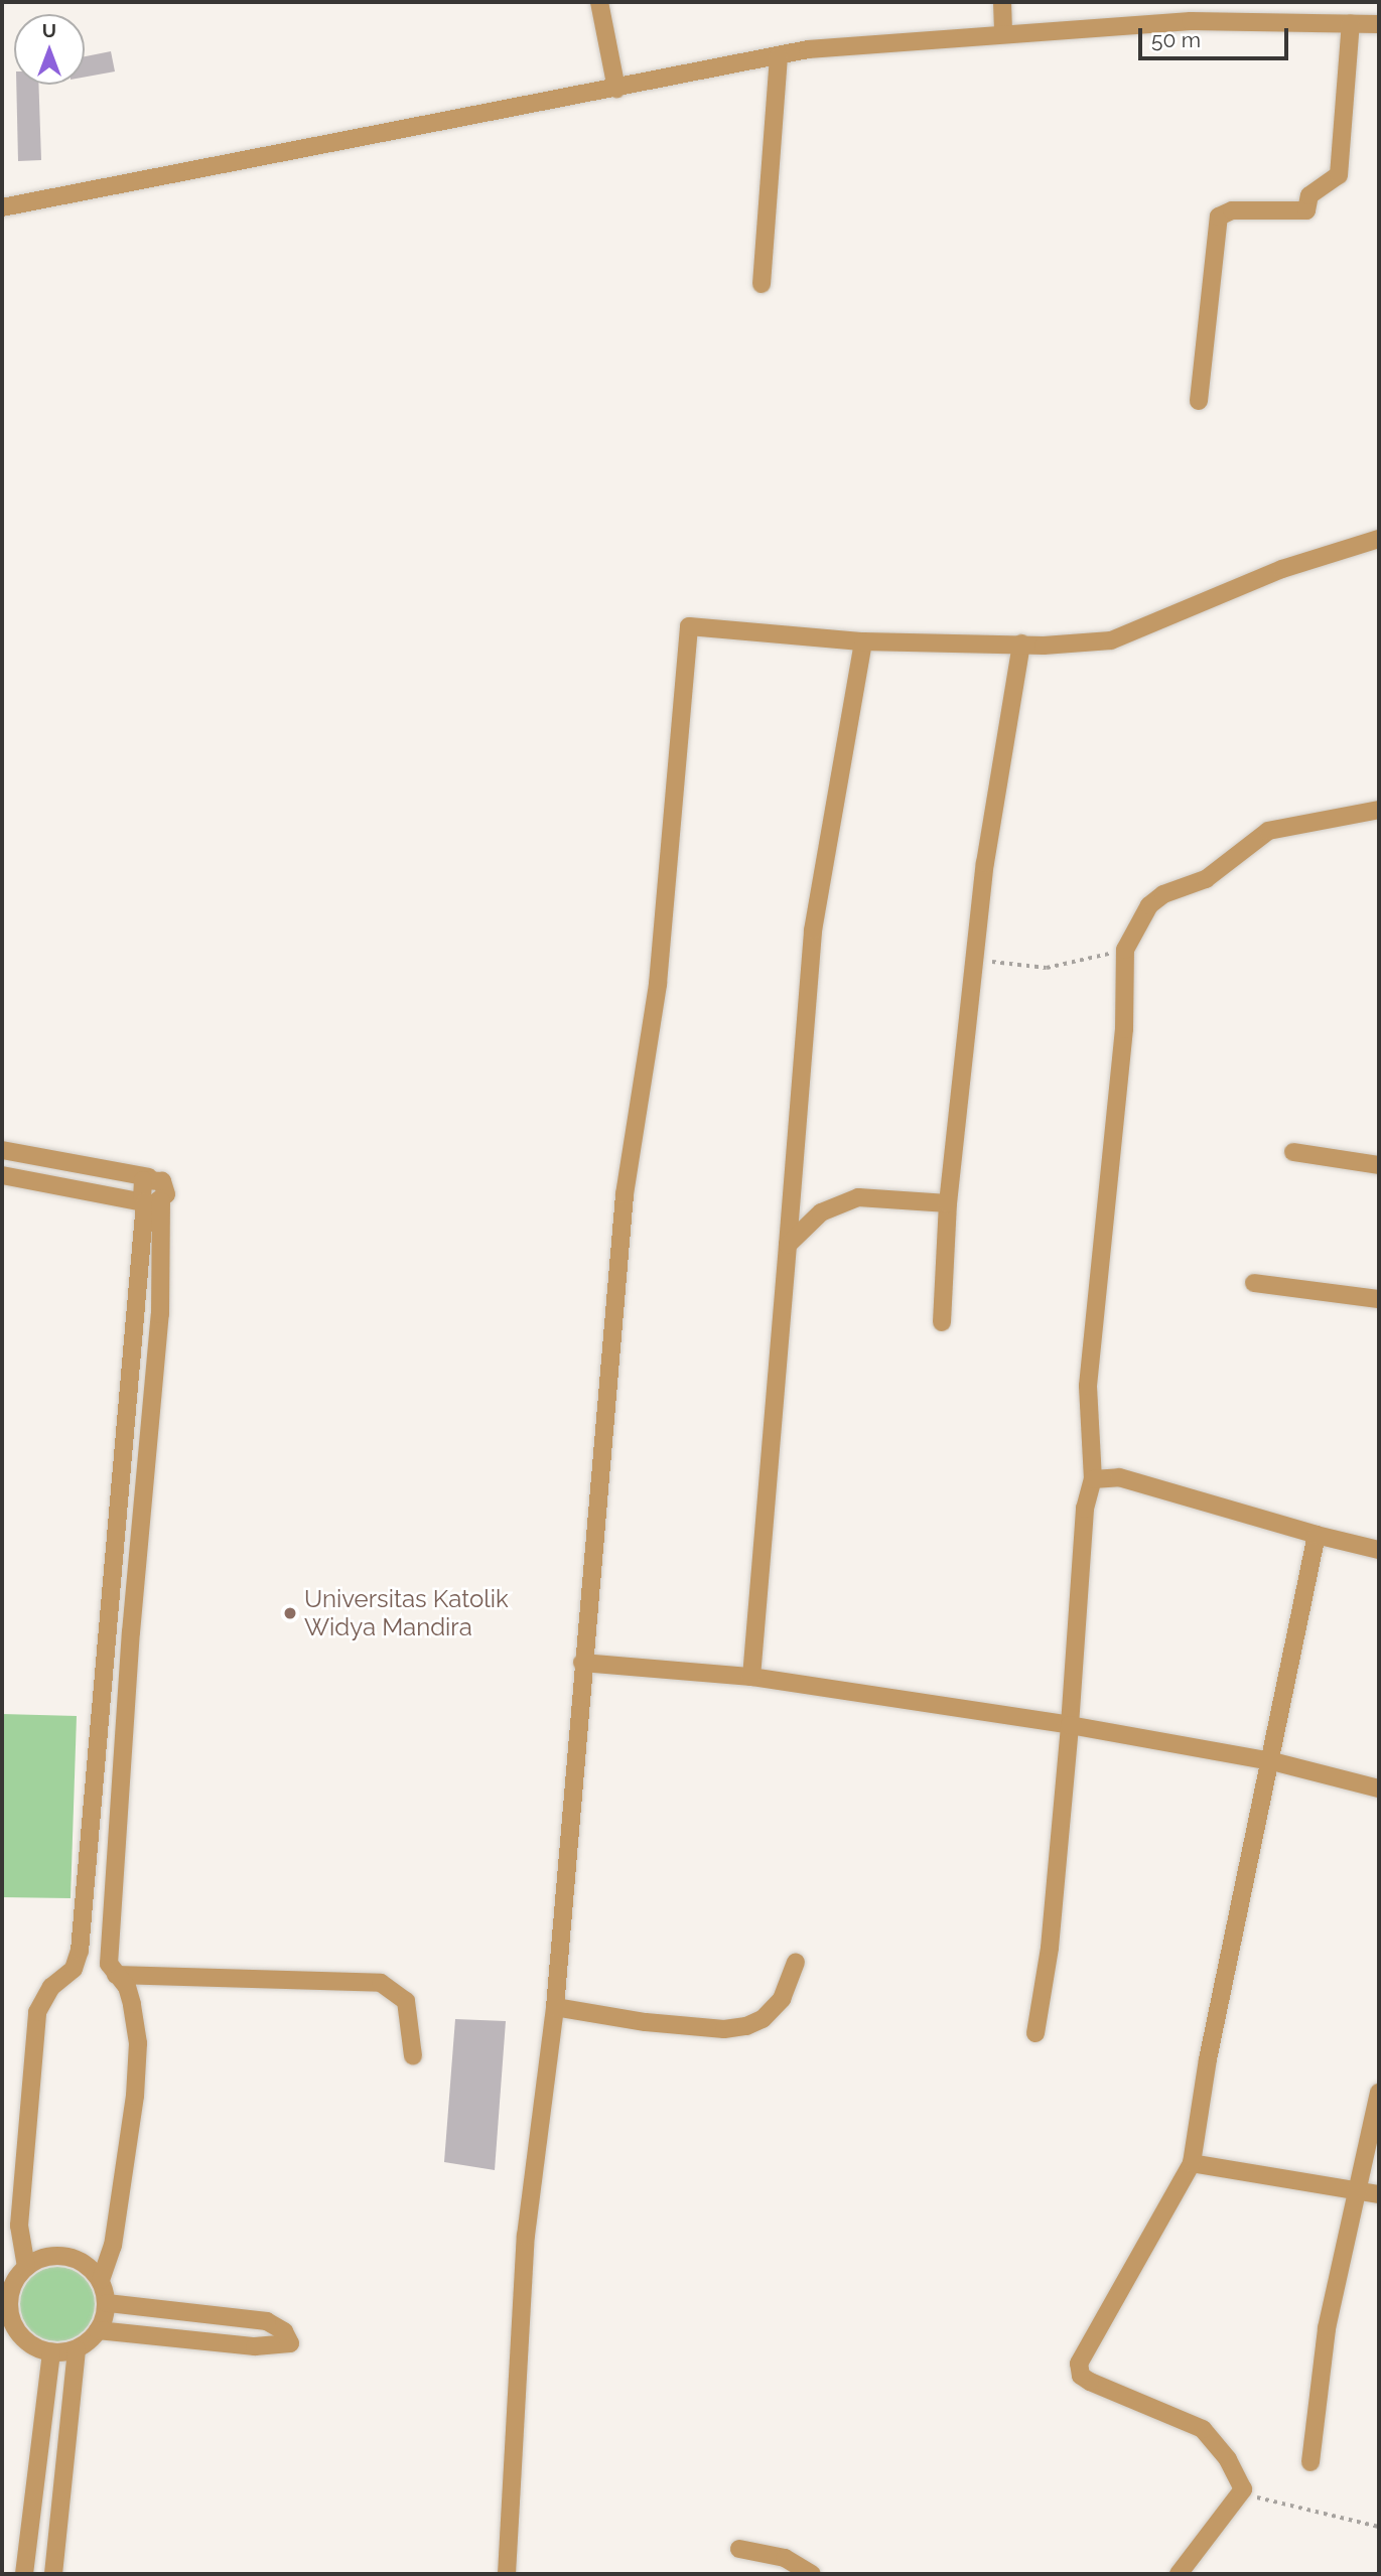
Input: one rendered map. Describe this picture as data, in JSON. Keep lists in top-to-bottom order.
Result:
{
  "places": ["Universitas Katolik Widya Mandira"],
  "scale_bar": "50 m",
  "north": "top"
}
